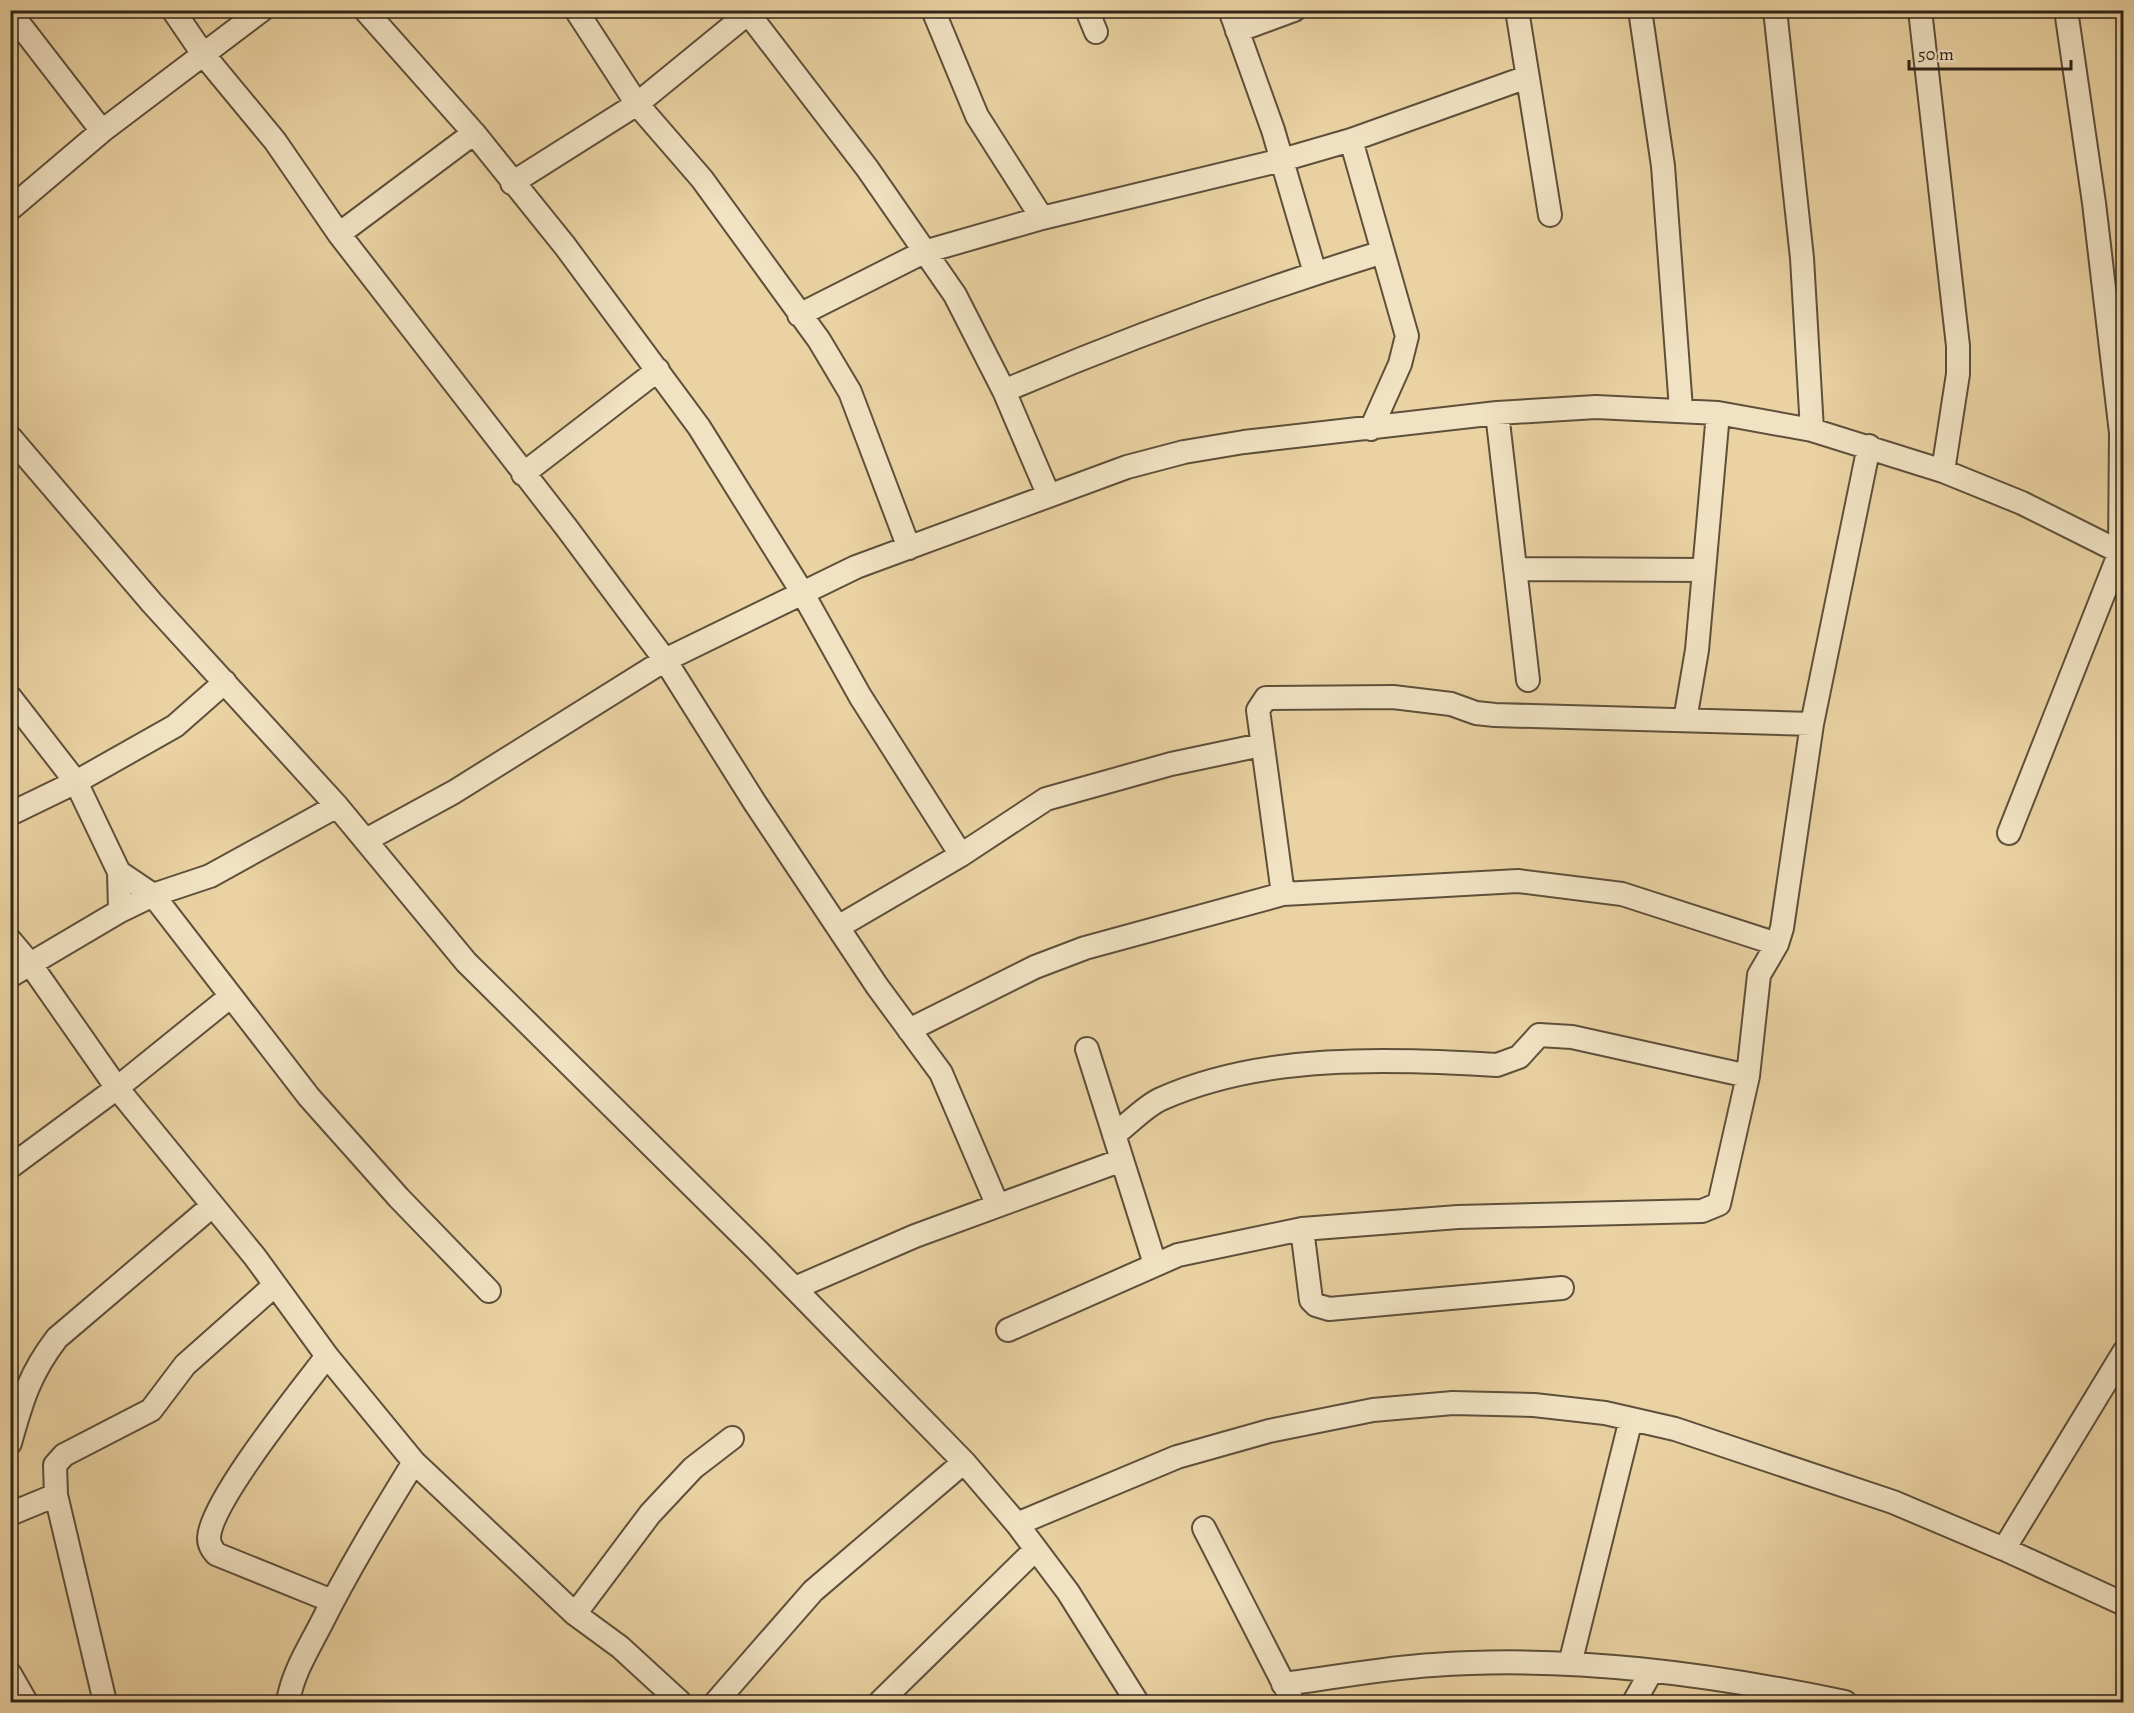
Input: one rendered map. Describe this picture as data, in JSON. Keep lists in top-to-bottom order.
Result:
{
  "scale_bar": "50 m"
}
